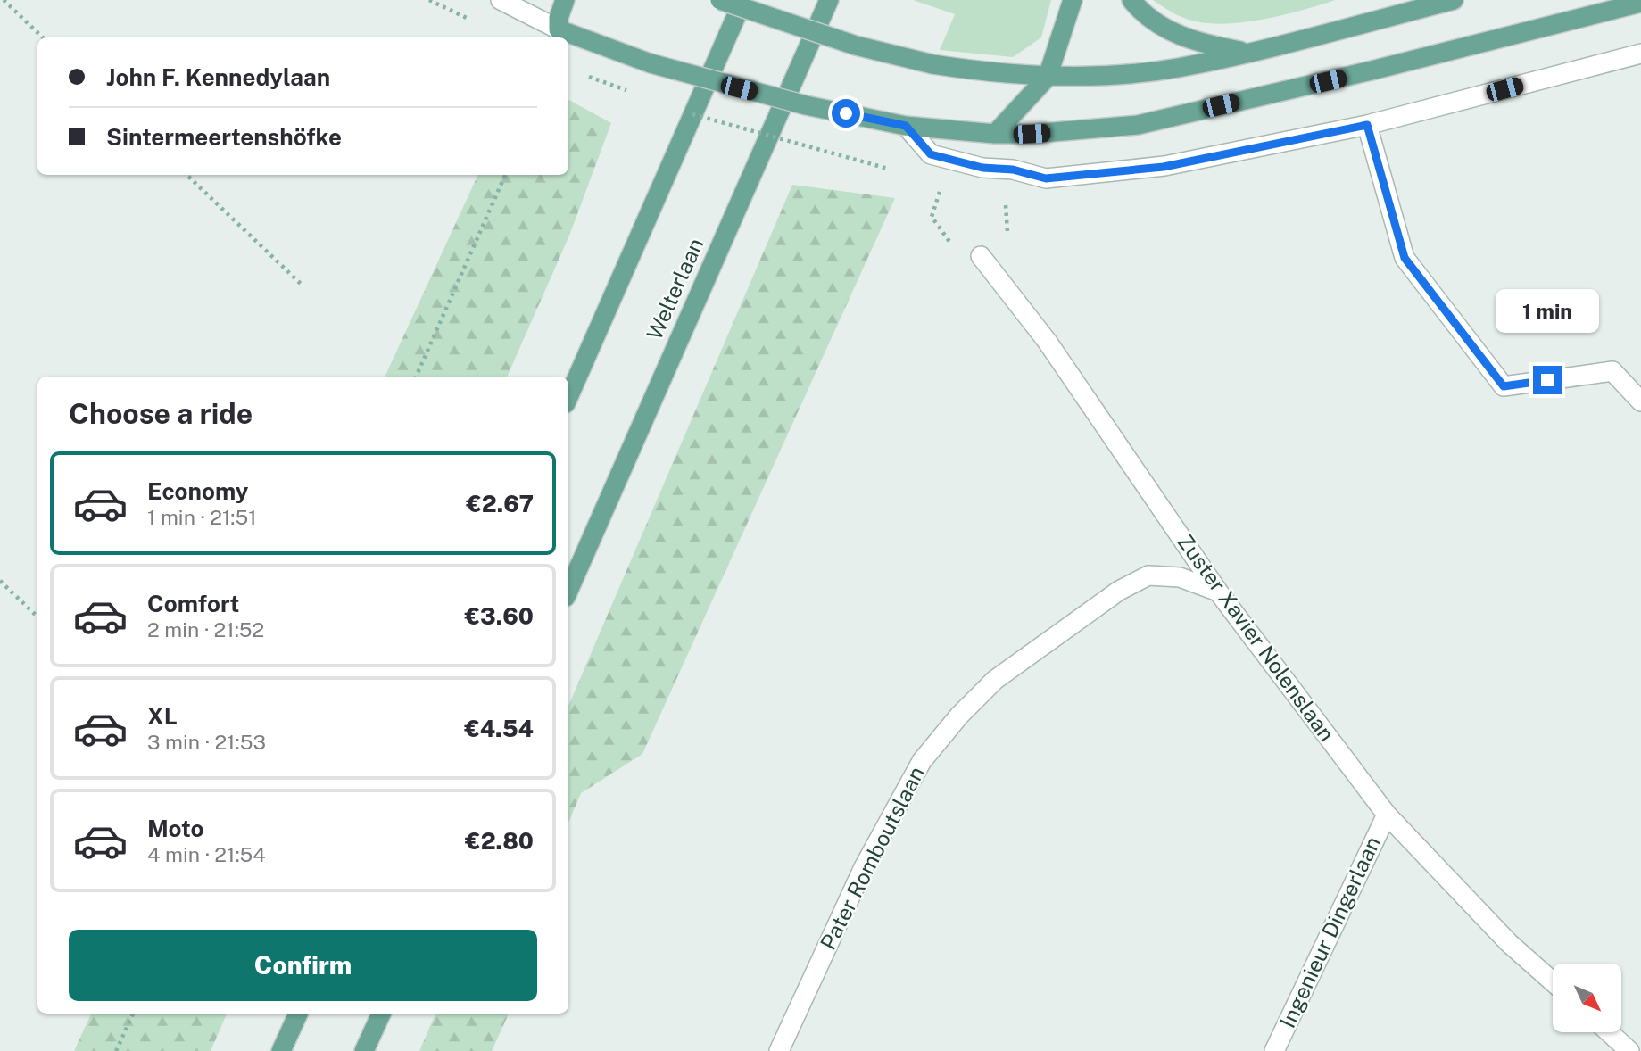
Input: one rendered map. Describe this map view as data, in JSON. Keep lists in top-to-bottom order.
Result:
{
  "streets": {
    "main road": ["Welterlaan"],
    "street": ["Zuster Xavier Nolenslaan", "Pater Romboutslaan", "Ingenieur Dingerlaan"]
  },
  "crossings": [
    ["Zuster Xavier Nolenslaan", "Pater Romboutslaan"],
    ["Zuster Xavier Nolenslaan", "Ingenieur Dingerlaan"]
  ],
  "north": "bottom right",
  "page": {
    "banner": ["John F. Kennedylaan", "Sintermeertenshöfke"],
    "bubble": "1 min",
    "heading": "Choose a ride",
    "list": [
      {
        "name": "Economy",
        "note": "1 min · 21:51",
        "value": "€2.67"
      },
      {
        "name": "Comfort",
        "note": "2 min · 21:52",
        "value": "€3.60"
      },
      {
        "name": "XL",
        "note": "3 min · 21:53",
        "value": "€4.54"
      },
      {
        "name": "Moto",
        "note": "4 min · 21:54",
        "value": "€2.80"
      }
    ],
    "buttons": "Confirm"
  }
}
